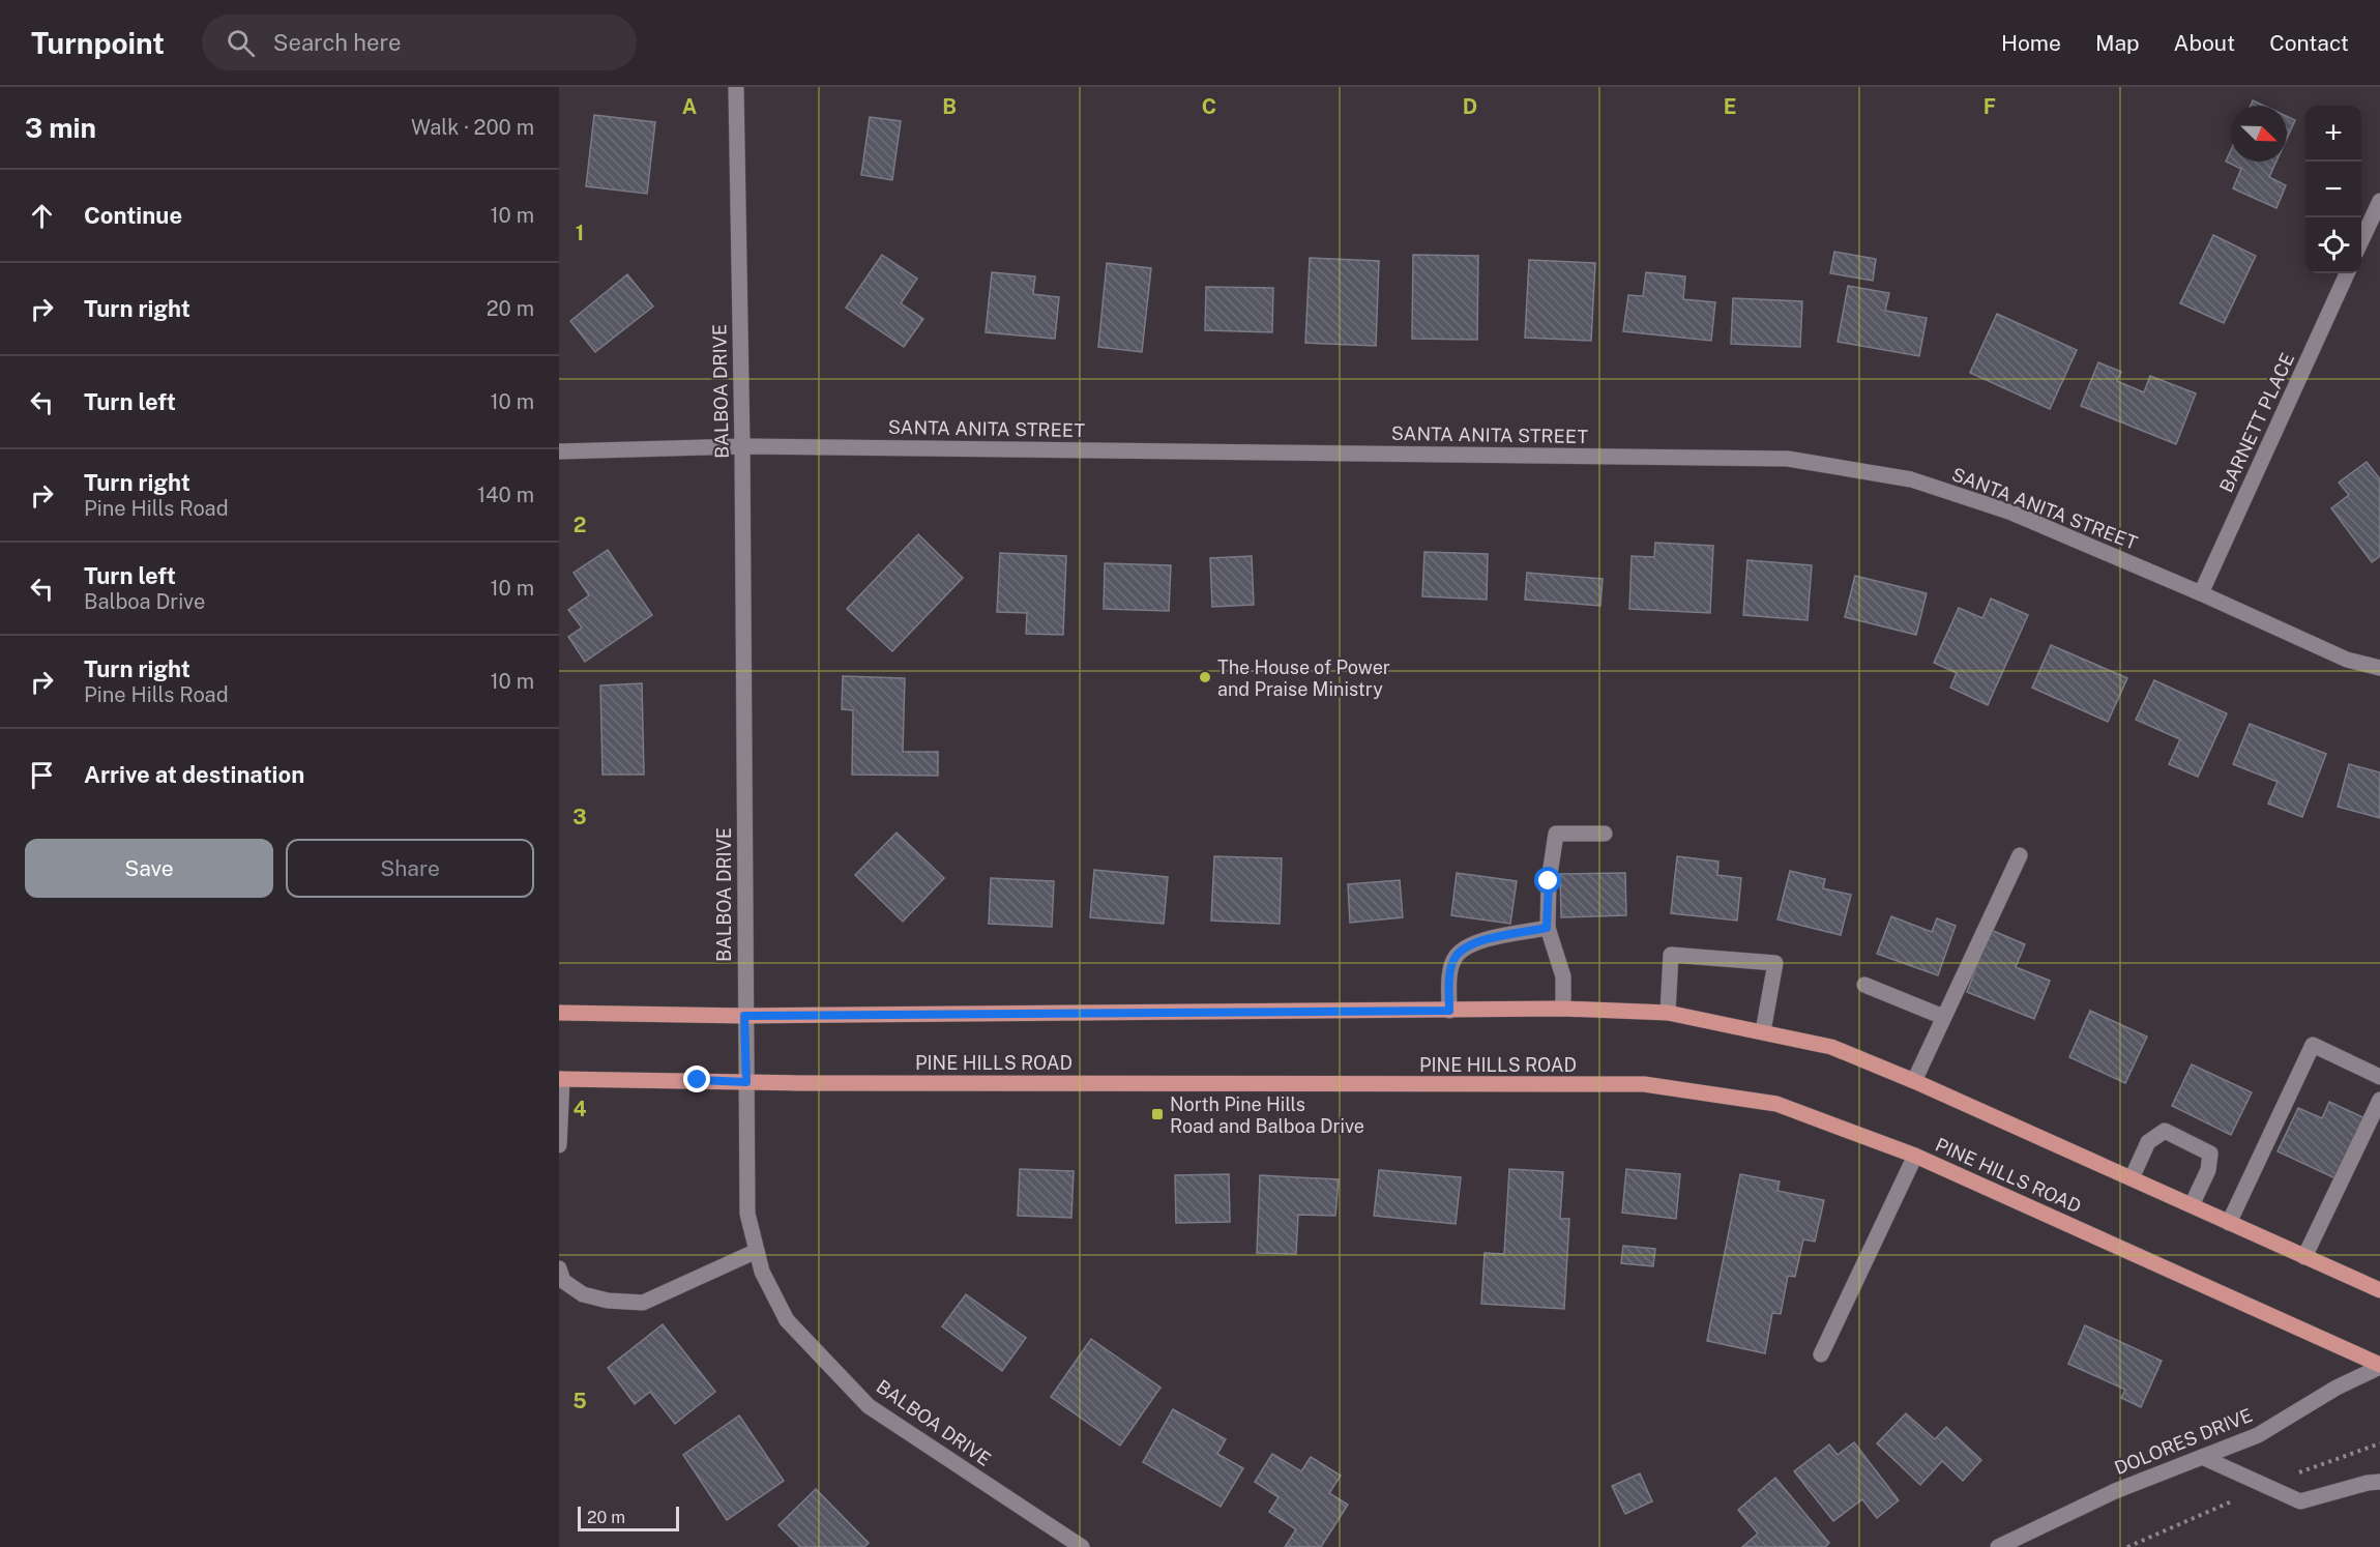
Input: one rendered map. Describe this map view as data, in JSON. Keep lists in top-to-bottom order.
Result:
{
  "streets": {
    "main road": ["PINE HILLS ROAD"],
    "street": [
      "BALBOA DRIVE",
      "BARNETT PLACE",
      "SANTA ANITA STREET",
      "DOLORES DRIVE"
    ]
  },
  "crossings": [
    ["BALBOA DRIVE", "SANTA ANITA STREET"],
    ["BALBOA DRIVE", "PINE HILLS ROAD"],
    ["BARNETT PLACE", "SANTA ANITA STREET"],
    ["PINE HILLS ROAD", "DOLORES DRIVE"]
  ],
  "places": {
    "other": ["The House of Power and Praise Ministry"],
    "transit": ["North Pine Hills Road and Balboa Drive"]
  },
  "scale_bar": "20 m",
  "north": "bottom right",
  "page": {
    "header": "Turnpoint",
    "search": "Search here",
    "nav": [
      "Home",
      "Map",
      "About",
      "Contact"
    ],
    "heading": ["3 min", "Walk · 200 m"],
    "map_buttons": ["+", "−"],
    "list": [
      ["Continue", "10 m"],
      ["Turn right", "20 m"],
      ["Turn left", "10 m"],
      ["Turn right", "Pine Hills Road", "140 m"],
      ["Turn left", "Balboa Drive", "10 m"],
      ["Turn right", "Pine Hills Road", "10 m"],
      "Arrive at destination"
    ],
    "buttons": ["Save", "Share"],
    "scale": "20 m"
  },
  "grid": {
    "columns": [
      "A",
      "B",
      "C",
      "D",
      "E",
      "F"
    ],
    "rows": [
      "1",
      "2",
      "3",
      "4",
      "5"
    ]
  }
}
